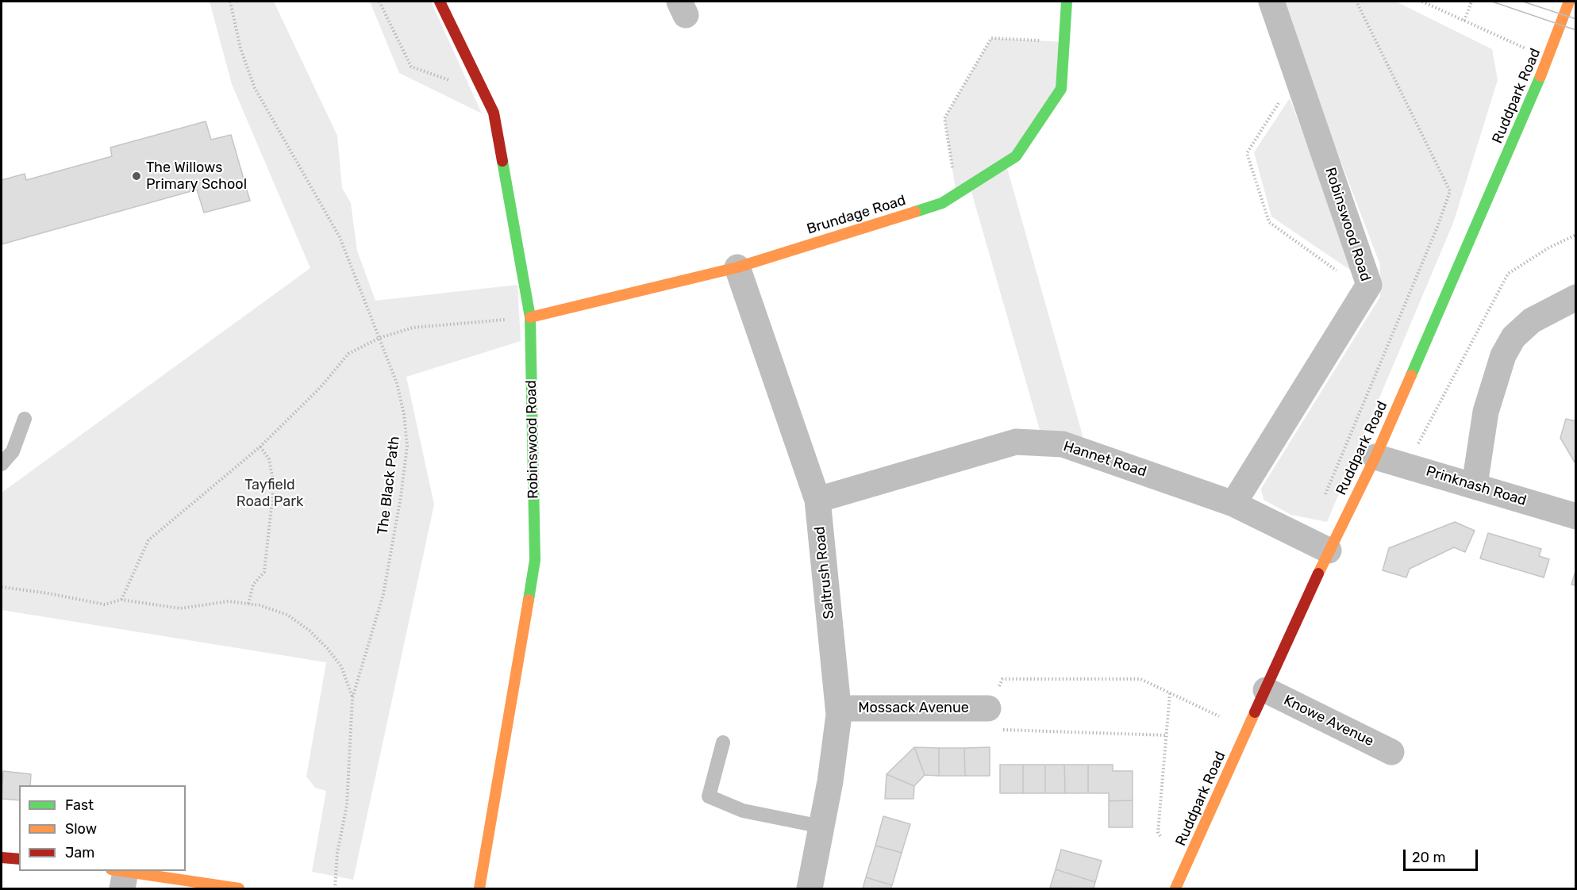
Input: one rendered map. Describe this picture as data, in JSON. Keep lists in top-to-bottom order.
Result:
{
  "streets": {
    "street": [
      "Ruddpark Road",
      "Brundage Road",
      "Robinswood Road",
      "Hannet Road",
      "Prinknash Road",
      "Saltrush Road",
      "Mossack Avenue",
      "Knowe Avenue"
    ],
    "path": ["The Black Path"]
  },
  "crossings": [
    ["Ruddpark Road", "Hannet Road"],
    ["Ruddpark Road", "Prinknash Road"],
    ["Ruddpark Road", "Knowe Avenue"],
    ["Brundage Road", "Robinswood Road"],
    ["Brundage Road", "Saltrush Road"],
    ["Robinswood Road", "Hannet Road"],
    ["Hannet Road", "Saltrush Road"],
    ["Saltrush Road", "Mossack Avenue"]
  ],
  "parks": ["Tayfield Road Park"],
  "places": ["The Willows Primary School"],
  "legend": ["Fast", "Slow", "Jam"],
  "scale_bar": "20 m"
}
